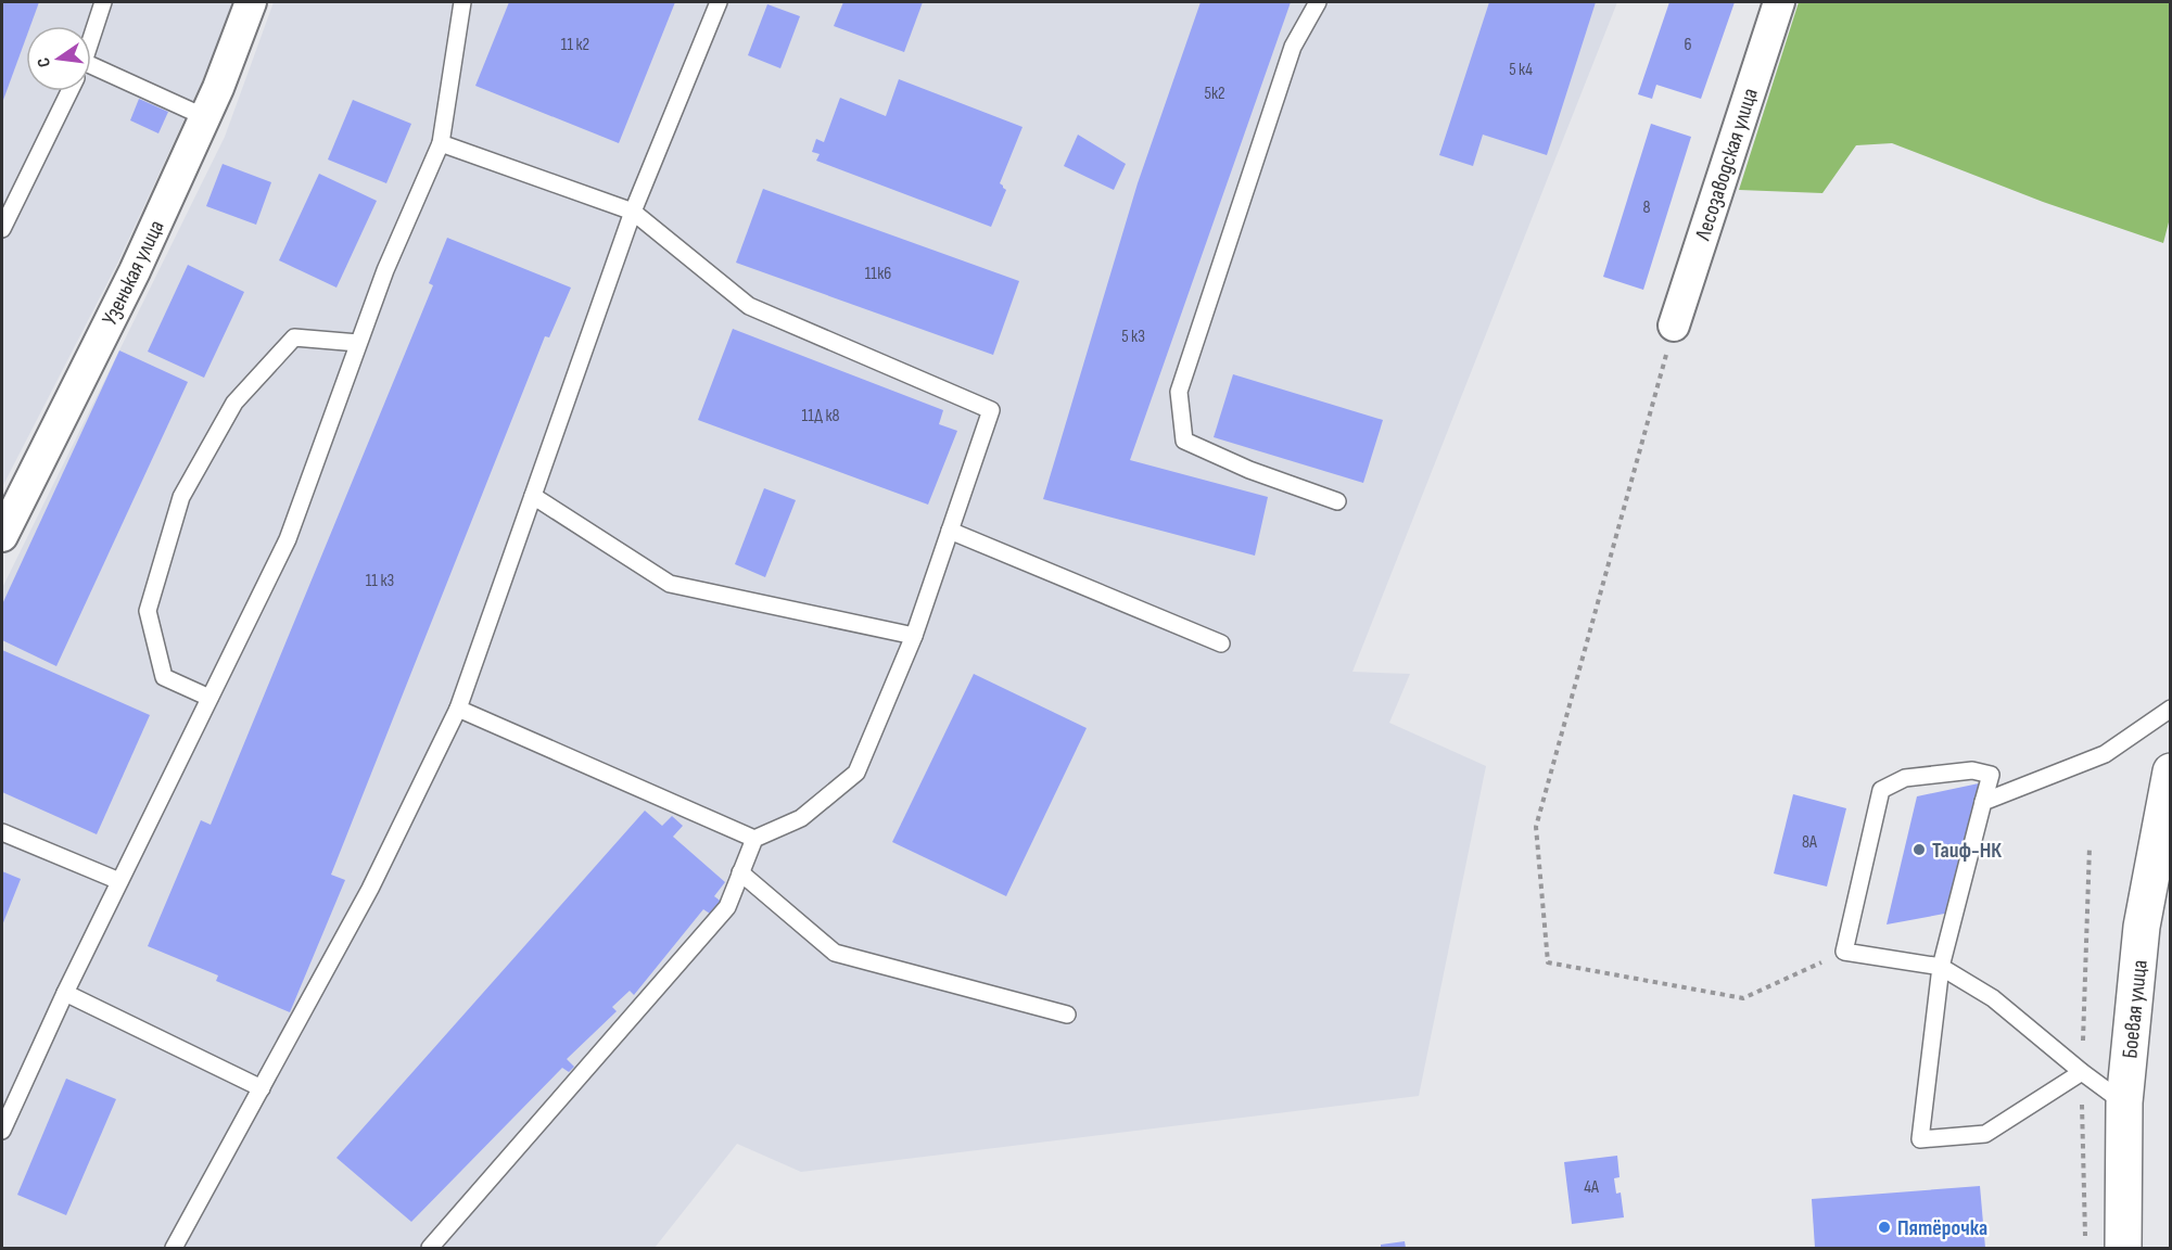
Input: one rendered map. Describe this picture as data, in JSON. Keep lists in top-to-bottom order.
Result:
{
  "streets": {
    "main road": ["Боевая улица"],
    "street": ["Лесозаводская улица", "Узенькая улица"]
  },
  "places": ["Таиф-НК", "Пятёрочка"],
  "house_numbers": [
    "11 к2",
    "6",
    "5 к4",
    "5к2",
    "8",
    "11к6",
    "5 к3",
    "11Д к8",
    "11 к3",
    "8А",
    "4А"
  ],
  "north": "left"
}
